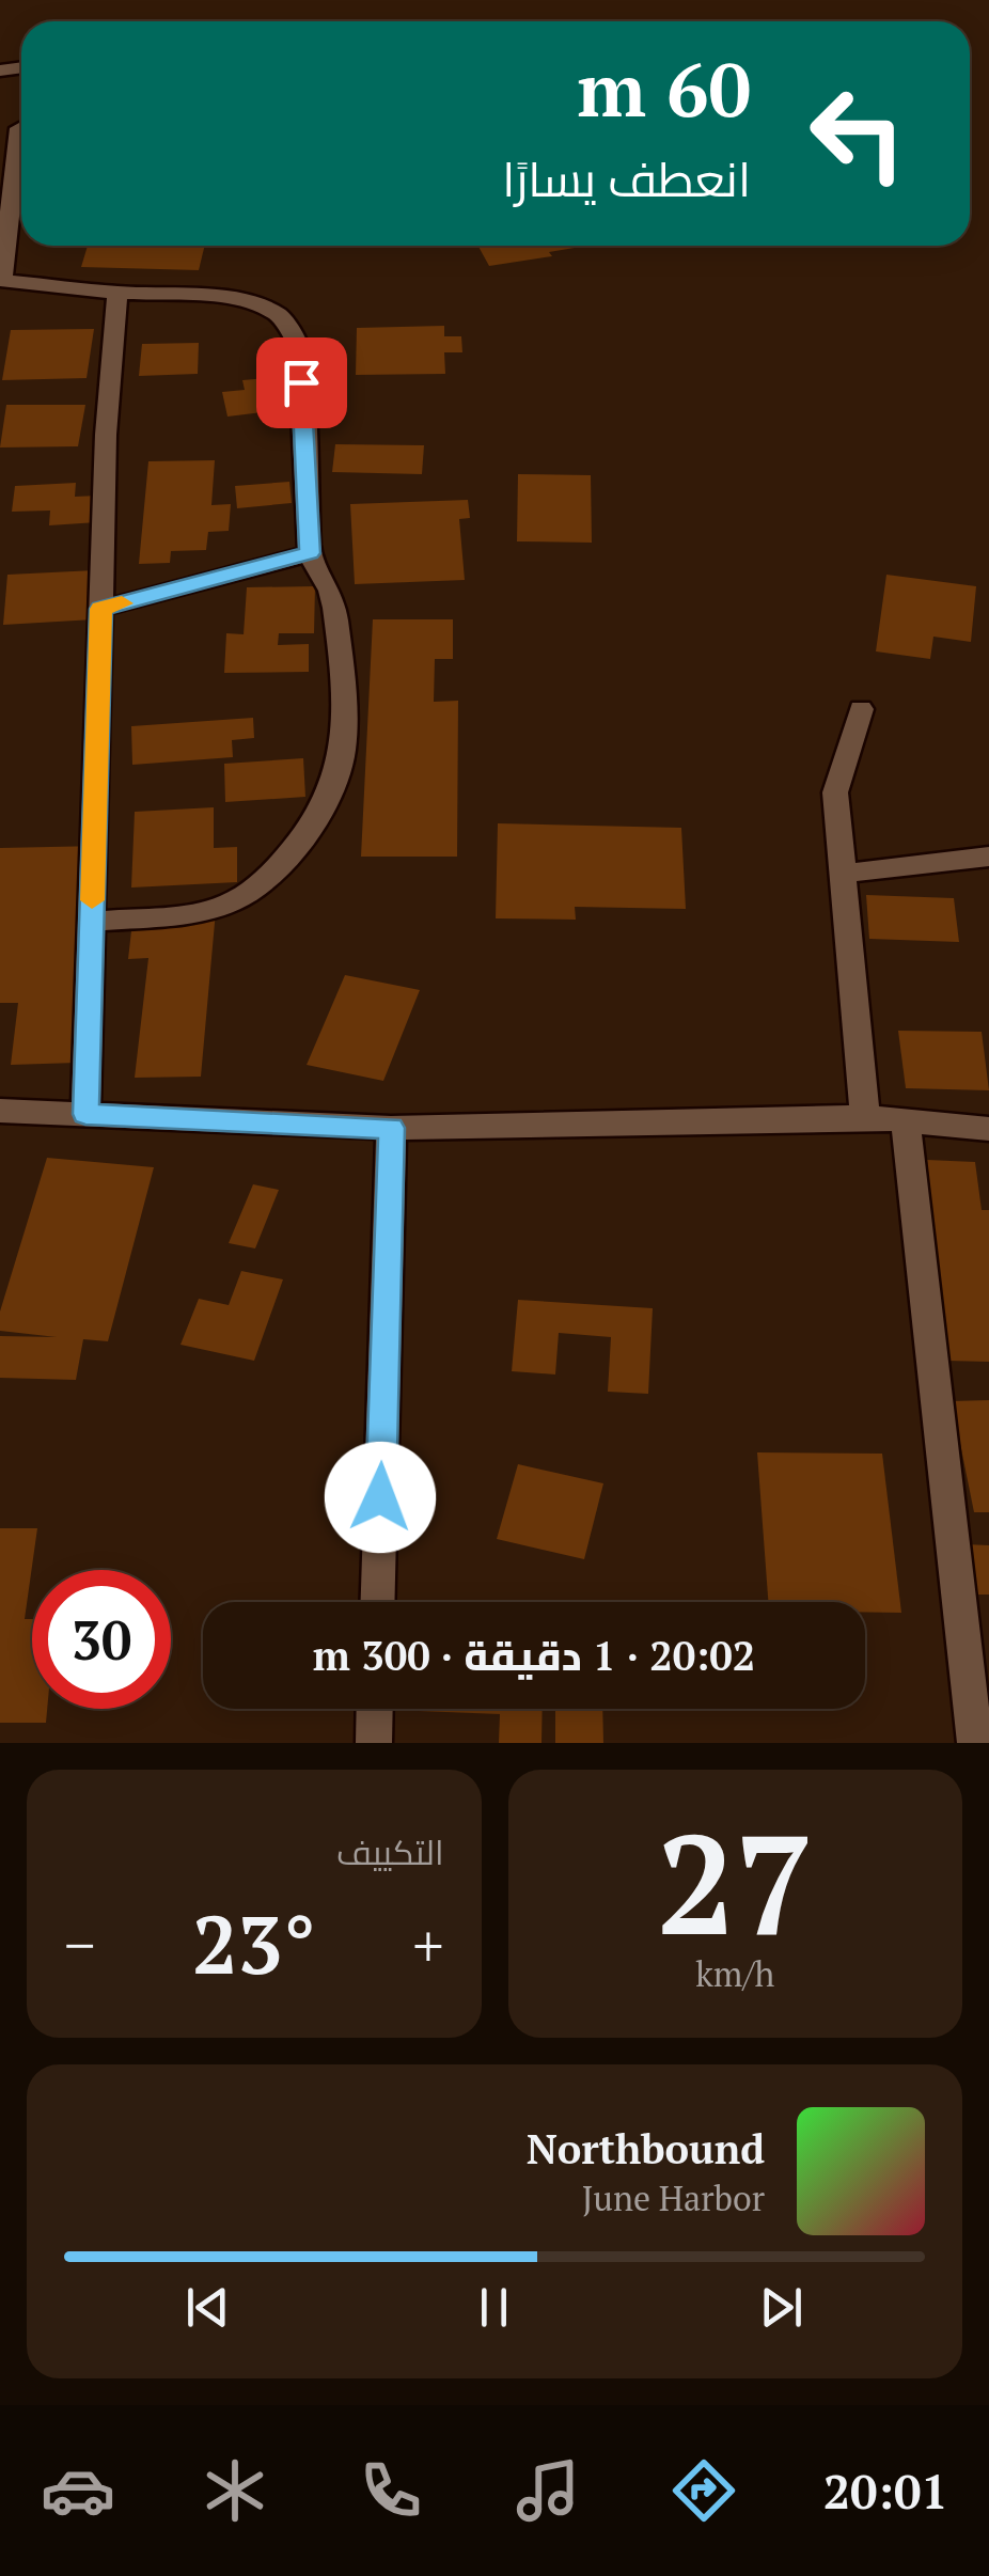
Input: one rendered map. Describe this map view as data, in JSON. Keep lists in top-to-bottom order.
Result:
{
  "page": {
    "turn": ["60 m", "انعطف يسارًا"],
    "limit": "30",
    "trip": "20:02 · 1 دقيقة · 300 m",
    "tile": [
      ["27", "km/h"],
      "التكييف"
    ],
    "heat": ["−", "23°", "+"],
    "song": ["Northbound", "June Harbor"],
    "tabs": "20:01"
  }
}
